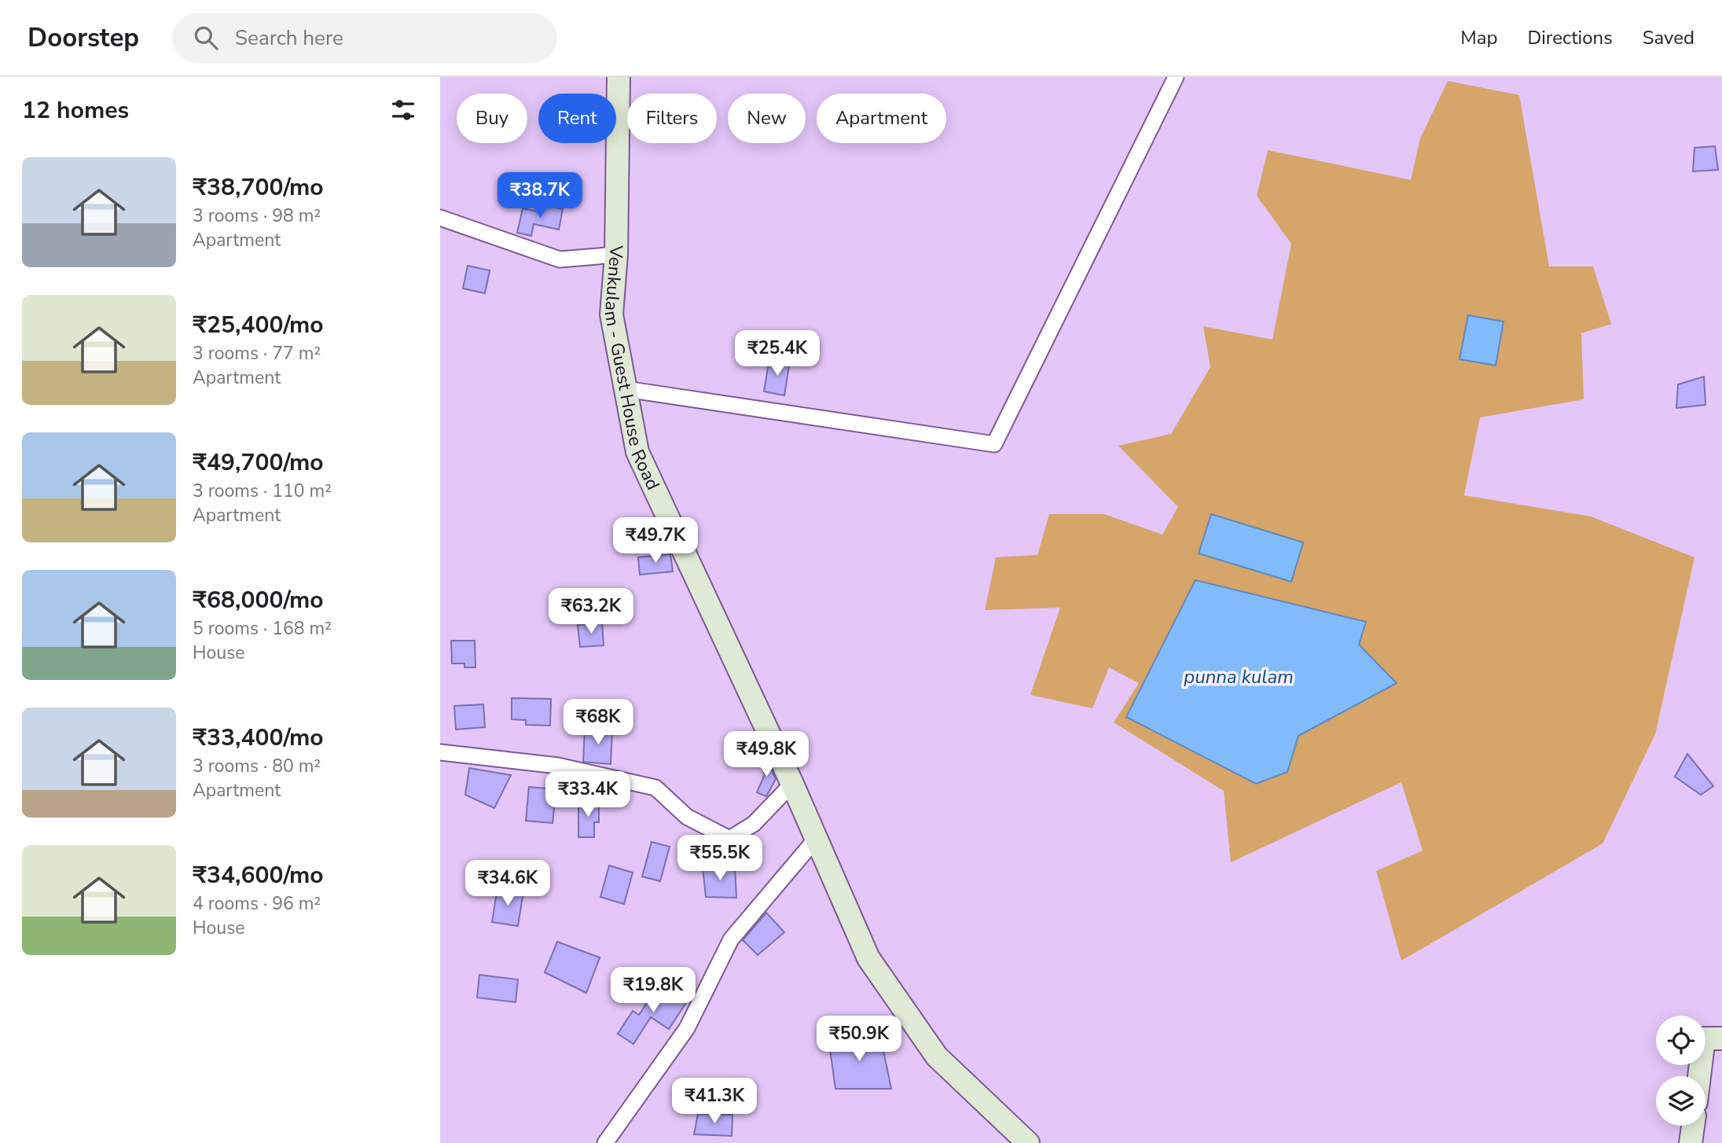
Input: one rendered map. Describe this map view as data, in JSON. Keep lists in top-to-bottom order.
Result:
{
  "streets": {
    "main road": ["Venkulam - Guest House Road"]
  },
  "water": ["punna kulam"],
  "page": {
    "header": "Doorstep",
    "search": "Search here",
    "nav": ["Map", "Directions", "Saved"],
    "heading": "12 homes",
    "chip": [
      "Buy",
      "Rent",
      "Filters",
      "New",
      "Apartment"
    ],
    "list": [
      {
        "name": "₹38,700/mo",
        "note": "3 rooms · 98 m² · Apartment"
      },
      {
        "name": "₹25,400/mo",
        "note": "3 rooms · 77 m² · Apartment"
      },
      {
        "name": "₹49,700/mo",
        "note": "3 rooms · 110 m² · Apartment"
      },
      {
        "name": "₹68,000/mo",
        "note": "5 rooms · 168 m² · House"
      },
      {
        "name": "₹33,400/mo",
        "note": "3 rooms · 80 m² · Apartment"
      },
      {
        "name": "₹34,600/mo",
        "note": "4 rooms · 96 m² · House"
      }
    ],
    "price": [
      "₹38.7K",
      "₹25.4K",
      "₹49.7K",
      "₹63.2K",
      "₹68K",
      "₹49.8K",
      "₹33.4K",
      "₹55.5K",
      "₹34.6K",
      "₹19.8K",
      "₹50.9K",
      "₹41.3K"
    ]
  }
}
